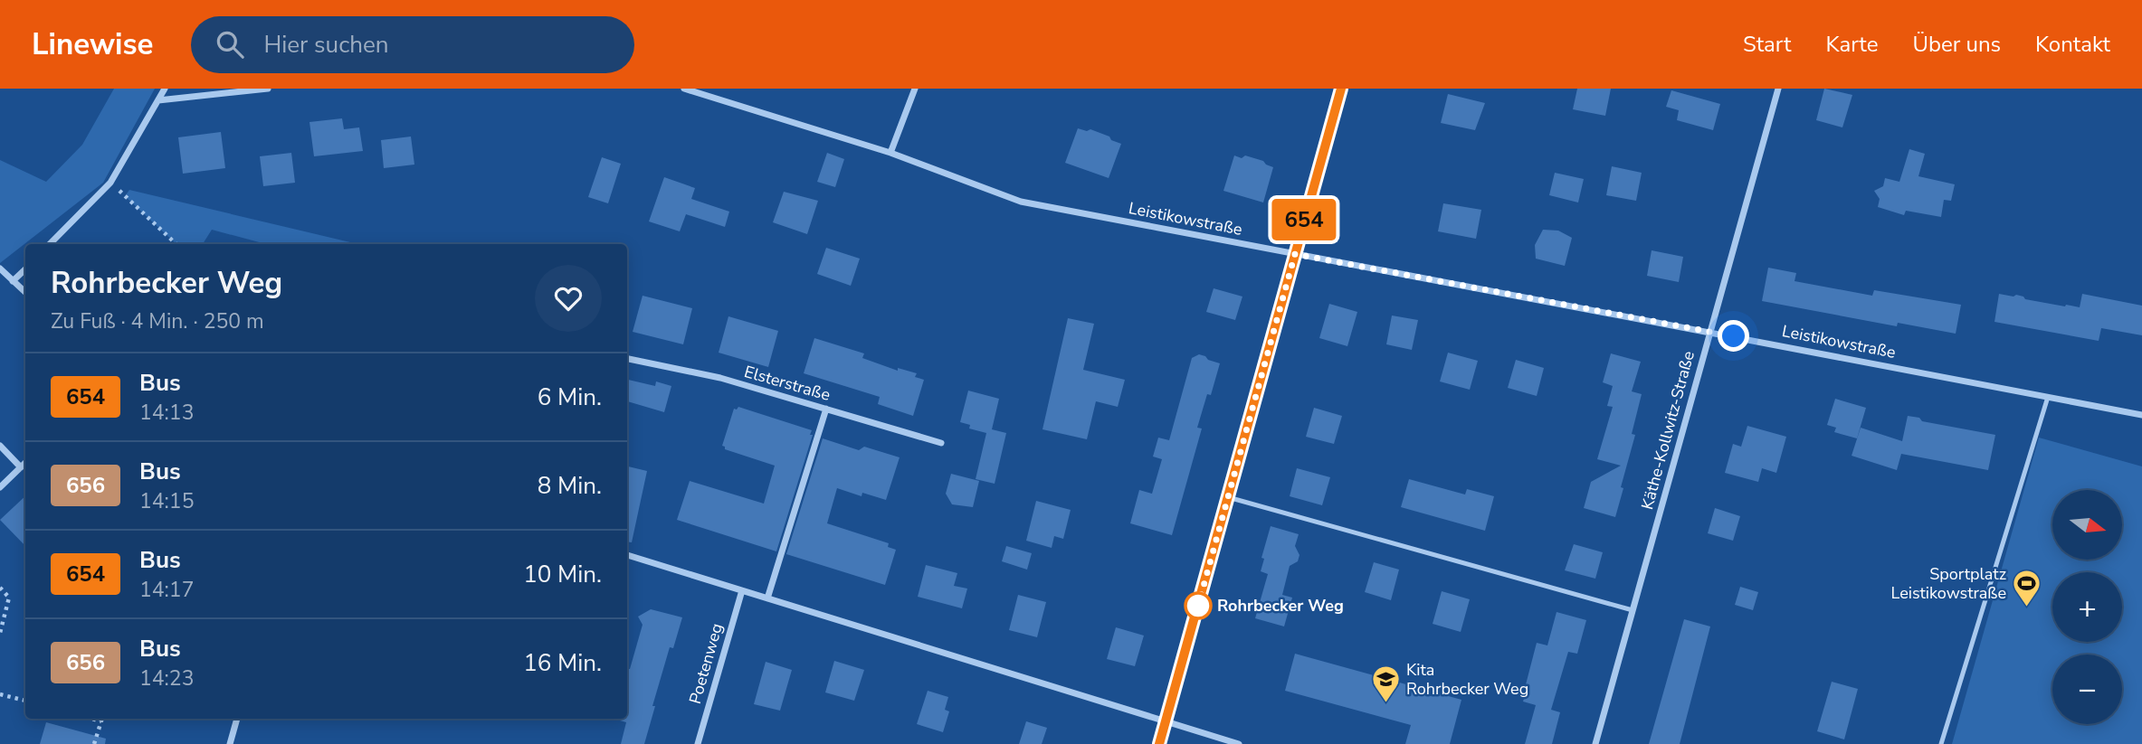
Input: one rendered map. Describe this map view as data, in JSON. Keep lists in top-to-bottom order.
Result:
{
  "streets": {
    "street": [
      "Leistikowstraße",
      "Elsterstraße",
      "Käthe-Kollwitz-Straße",
      "Poetenweg"
    ]
  },
  "crossings": [
    ["Leistikowstraße", "Käthe-Kollwitz-Straße"]
  ],
  "places": {
    "other": ["Rohrbecker Weg"],
    "sports": ["Sportplatz Leistikowstraße"],
    "school or university": ["Kita Rohrbecker Weg"]
  },
  "lines": ["bus line 654"],
  "north": "right",
  "page": {
    "header": "Linewise",
    "search": "Hier suchen",
    "nav": [
      "Start",
      "Karte",
      "Über uns",
      "Kontakt"
    ],
    "on_map": "654",
    "heading": ["Rohrbecker Weg", "Zu Fuß · 4 Min. · 250 m"],
    "list": [
      {
        "mark": "654",
        "name": "Bus",
        "note": "14:13",
        "value": "6 Min."
      },
      {
        "mark": "656",
        "name": "Bus",
        "note": "14:15",
        "value": "8 Min."
      },
      {
        "mark": "654",
        "name": "Bus",
        "note": "14:17",
        "value": "10 Min."
      },
      {
        "mark": "656",
        "name": "Bus",
        "note": "14:23",
        "value": "16 Min."
      }
    ],
    "map_buttons": ["+", "−"]
  }
}
